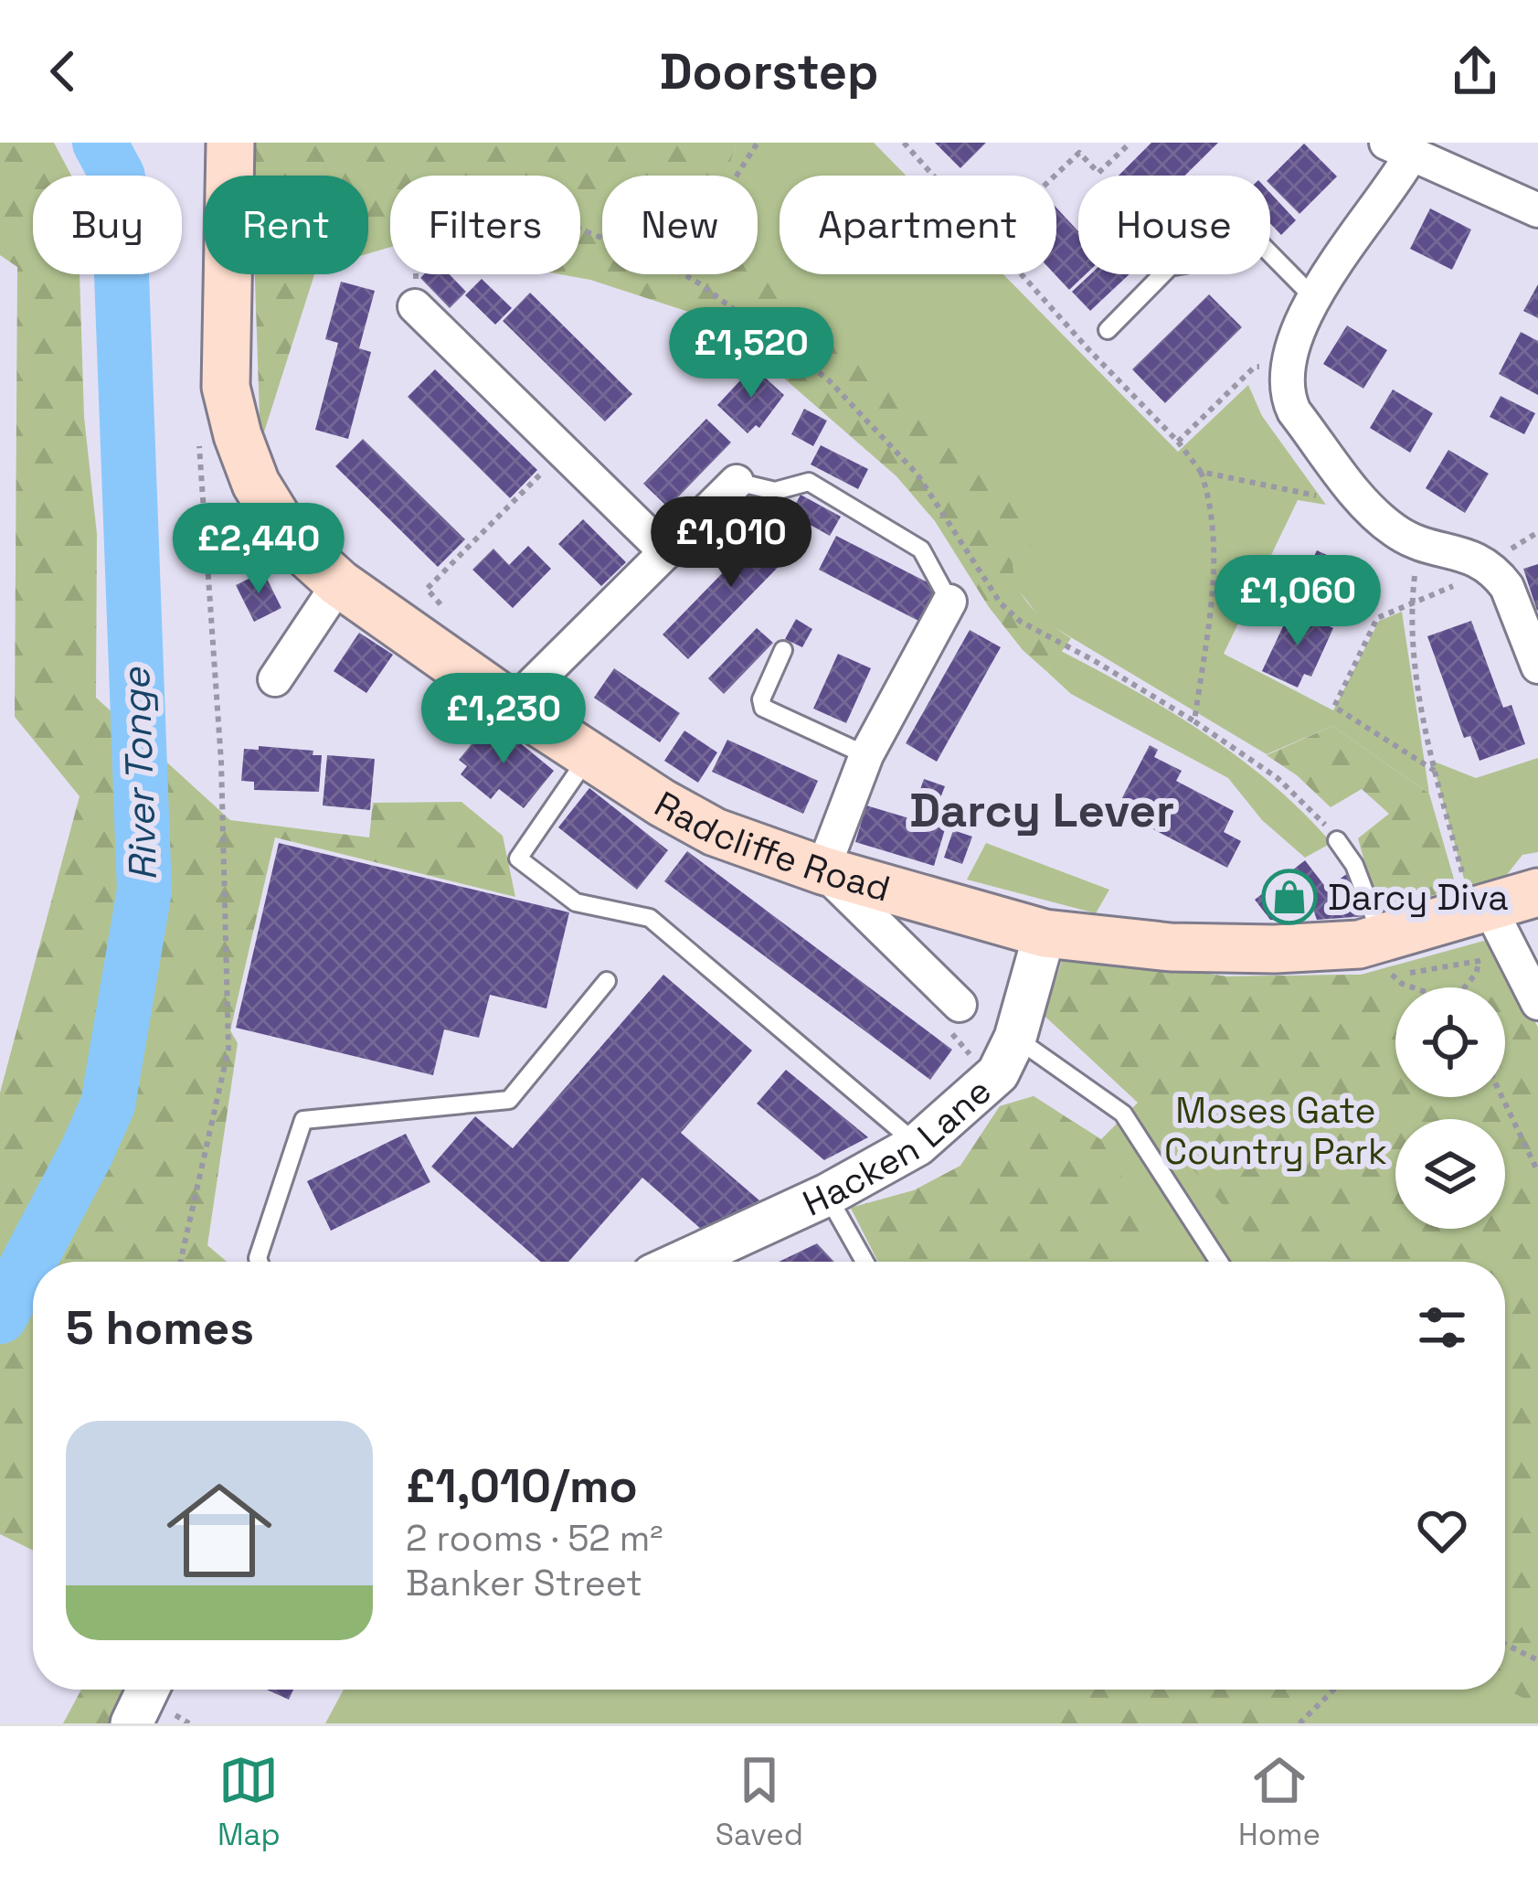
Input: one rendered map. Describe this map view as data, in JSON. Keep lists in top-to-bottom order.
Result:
{
  "streets": {
    "main road": ["Radcliffe Road"],
    "street": ["Hacken Lane"]
  },
  "crossings": [
    ["Radcliffe Road", "Hacken Lane"]
  ],
  "districts": ["Darcy Lever"],
  "water": ["River Tonge"],
  "parks": ["Moses Gate Country Park"],
  "places": {
    "shop": ["Darcy Diva"]
  },
  "page": {
    "header": "Doorstep",
    "chip": [
      "Buy",
      "Rent",
      "Filters",
      "New",
      "Apartment",
      "House"
    ],
    "price": [
      "£1,520",
      "£1,010",
      "£2,440",
      "£1,060",
      "£1,230"
    ],
    "heading": "5 homes",
    "list": [
      {
        "name": "£1,010/mo",
        "note": "2 rooms · 52 m² · Banker Street"
      }
    ],
    "tabs": ["Map", "Saved", "Home"]
  }
}
